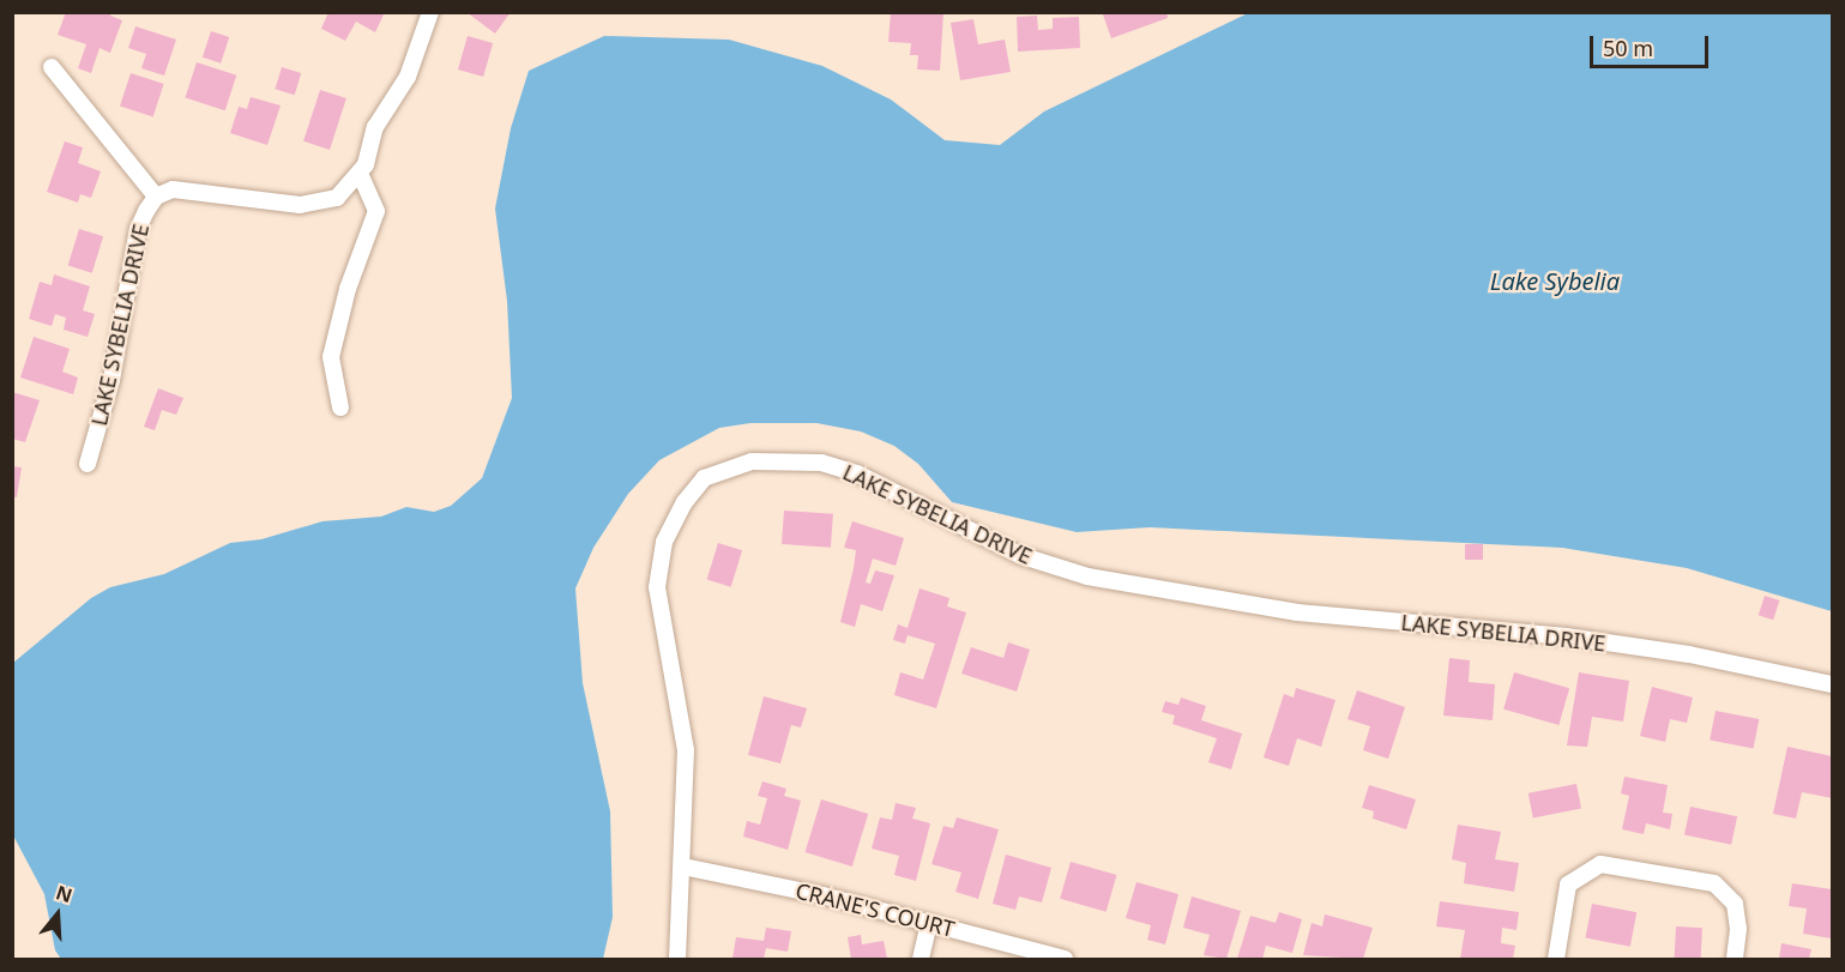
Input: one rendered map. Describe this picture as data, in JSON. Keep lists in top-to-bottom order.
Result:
{
  "streets": {
    "street": ["LAKE SYBELIA DRIVE", "CRANE'S COURT"]
  },
  "crossings": [
    ["LAKE SYBELIA DRIVE", "CRANE'S COURT"]
  ],
  "water": ["Lake Sybelia"],
  "scale_bar": "50 m",
  "north": "top"
}
